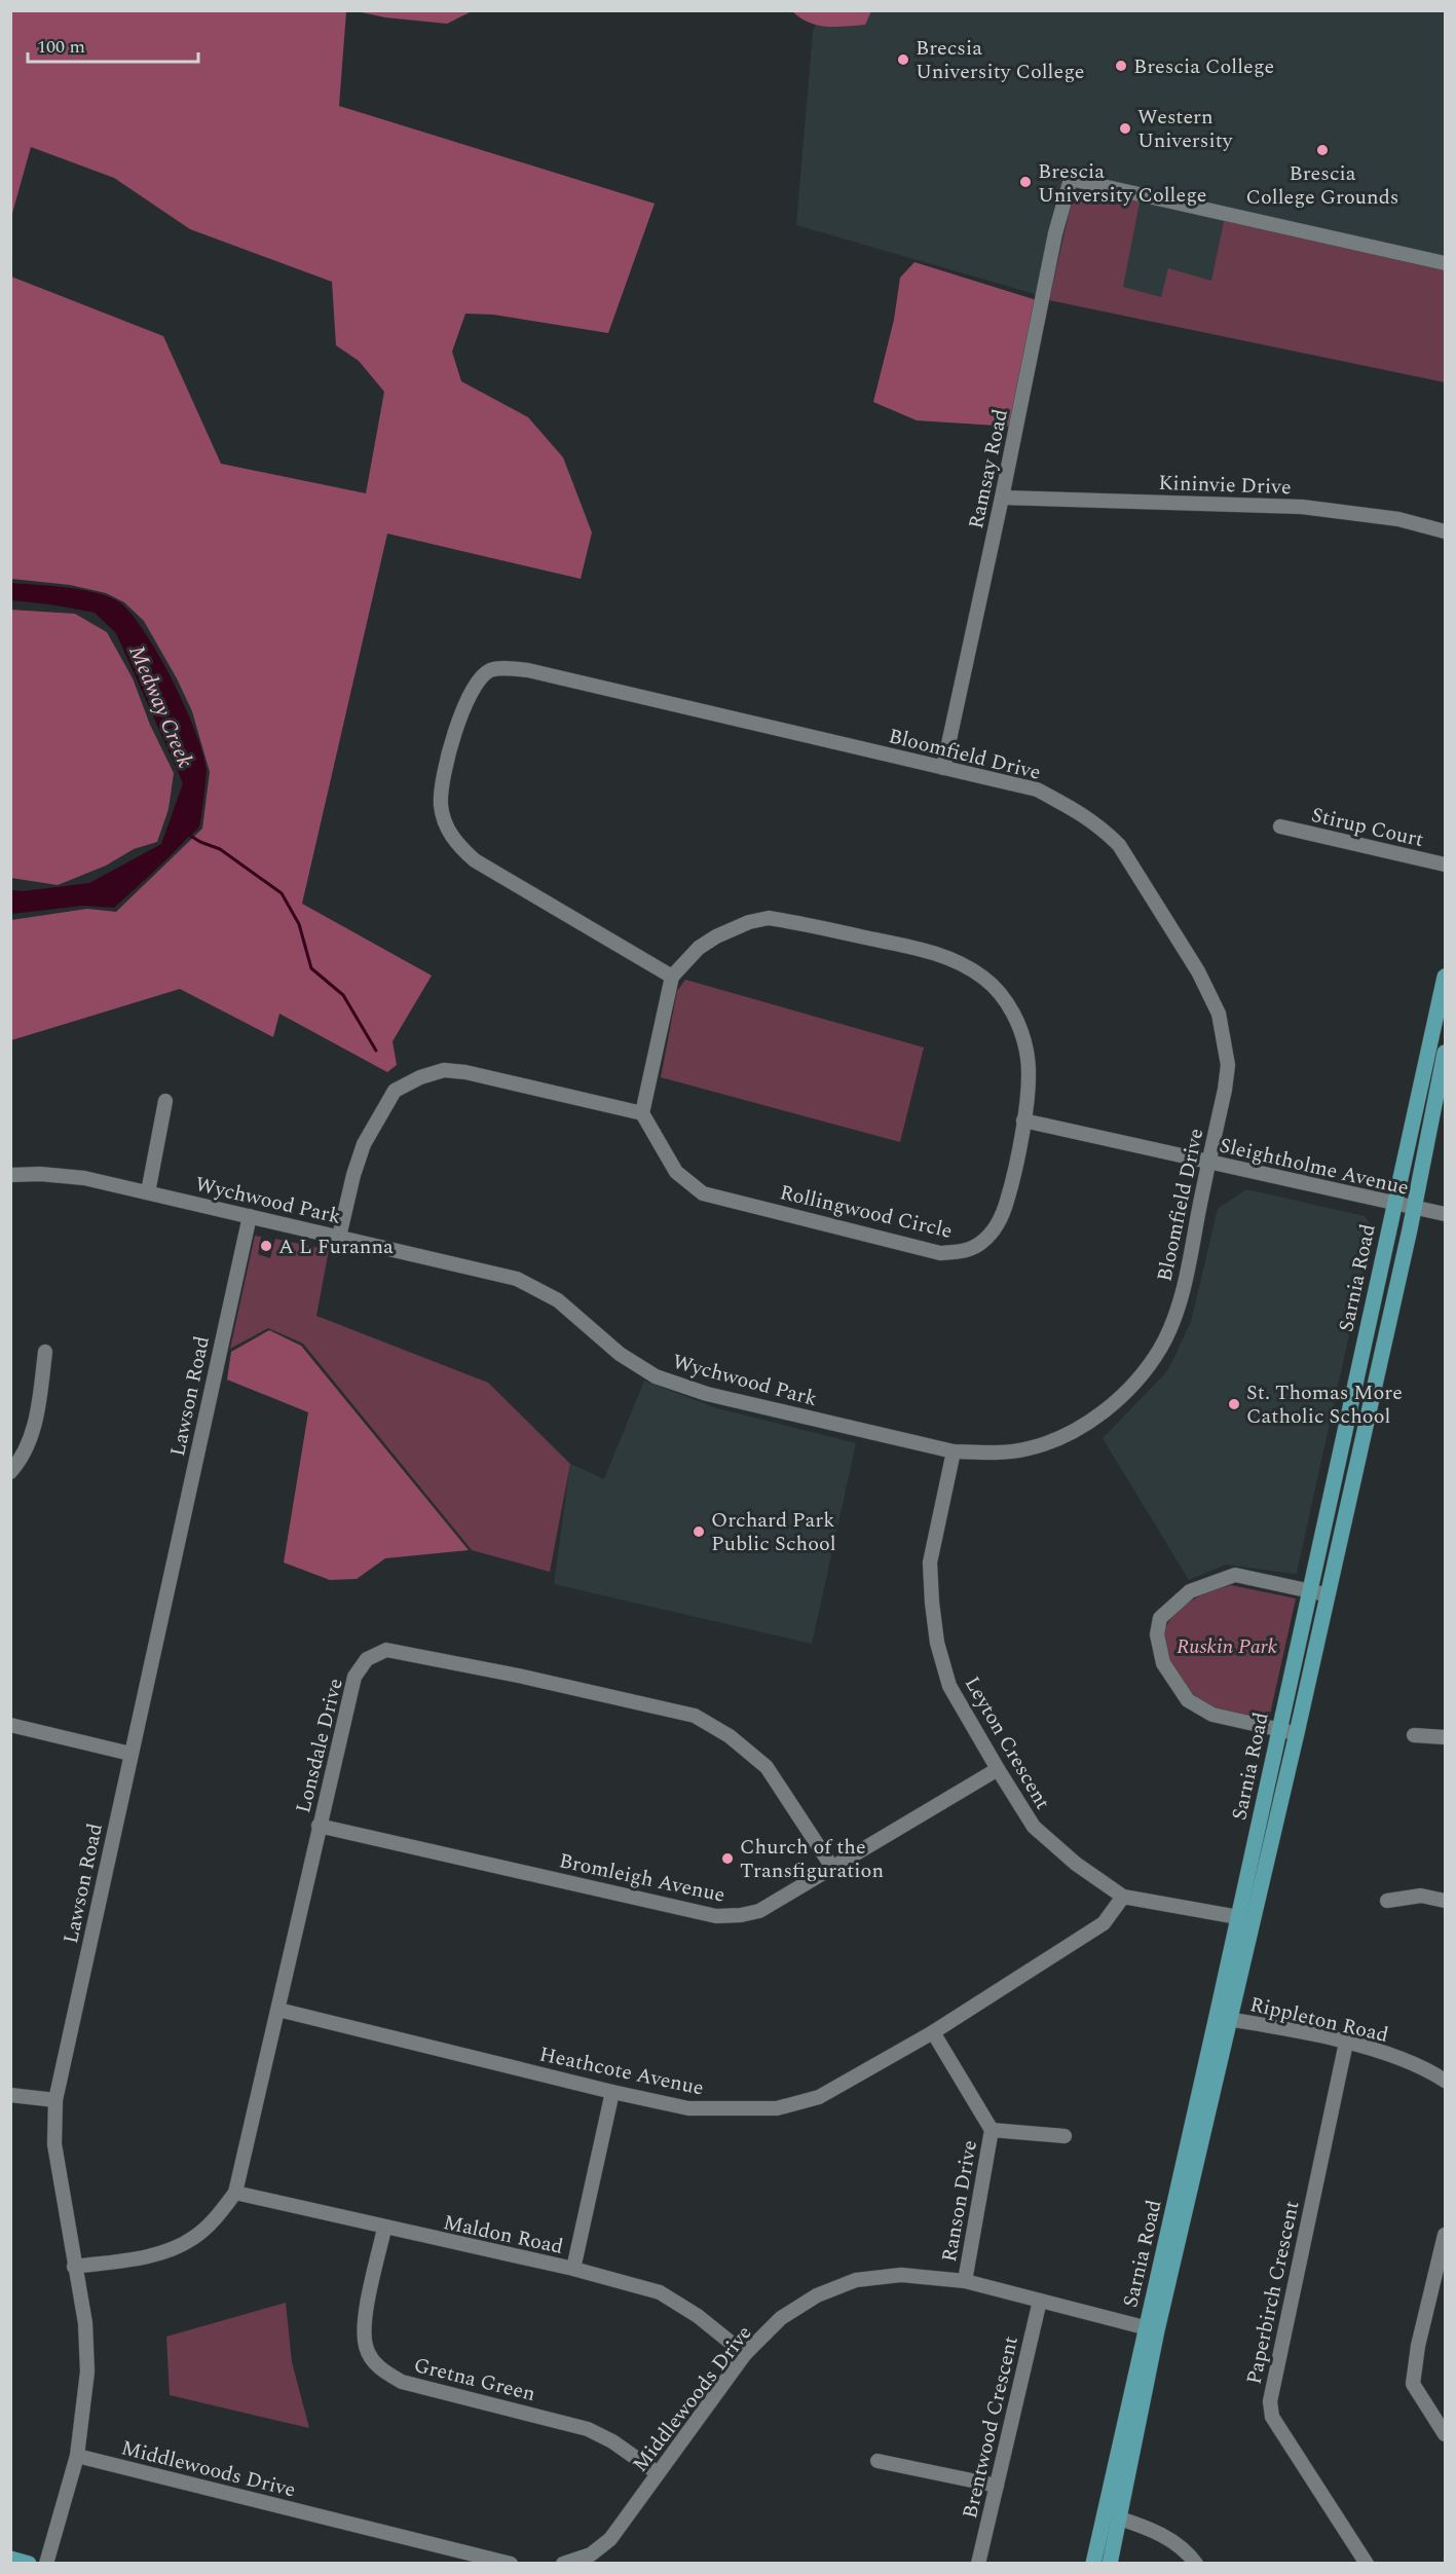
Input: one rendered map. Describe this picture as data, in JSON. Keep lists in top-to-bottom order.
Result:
{
  "streets": {
    "main road": ["Sarnia Road"],
    "street": [
      "Ramsay Road",
      "Kininvie Drive",
      "Bloomfield Drive",
      "Stirup Court",
      "Sleightholme Avenue",
      "Wychwood Park",
      "Rollingwood Circle",
      "Lawson Road",
      "Leyton Crescent",
      "Lonsdale Drive",
      "Bromleigh Avenue",
      "Rippleton Road",
      "Heathcote Avenue",
      "Ranson Drive",
      "Maldon Road",
      "Paperbirch Crescent",
      "Gretna Green",
      "Middlewoods Drive",
      "Brentwood Crescent"
    ]
  },
  "crossings": [
    ["Ramsay Road", "Kininvie Drive"],
    ["Ramsay Road", "Bloomfield Drive"],
    ["Bloomfield Drive", "Sleightholme Avenue"],
    ["Bloomfield Drive", "Wychwood Park"],
    ["Bloomfield Drive", "Rollingwood Circle"],
    ["Bloomfield Drive", "Leyton Crescent"],
    ["Sleightholme Avenue", "Rollingwood Circle"],
    ["Sleightholme Avenue", "Sarnia Road"],
    ["Wychwood Park", "Lawson Road"],
    ["Wychwood Park", "Leyton Crescent"],
    ["Sarnia Road", "Leyton Crescent"],
    ["Sarnia Road", "Rippleton Road"],
    ["Sarnia Road", "Middlewoods Drive"],
    ["Lawson Road", "Lonsdale Drive"],
    ["Lawson Road", "Middlewoods Drive"],
    ["Leyton Crescent", "Bromleigh Avenue"],
    ["Leyton Crescent", "Heathcote Avenue"],
    ["Lonsdale Drive", "Bromleigh Avenue"],
    ["Lonsdale Drive", "Heathcote Avenue"],
    ["Lonsdale Drive", "Maldon Road"],
    ["Rippleton Road", "Paperbirch Crescent"],
    ["Heathcote Avenue", "Ranson Drive"],
    ["Ranson Drive", "Middlewoods Drive"],
    ["Maldon Road", "Gretna Green"],
    ["Maldon Road", "Middlewoods Drive"],
    ["Gretna Green", "Middlewoods Drive"],
    ["Middlewoods Drive", "Brentwood Crescent"]
  ],
  "water": ["Medway Creek"],
  "parks": ["Ruskin Park"],
  "places": [
    "Brecsia University College",
    "Brescia College",
    "Western University",
    "Brescia College Grounds",
    "Brescia University College",
    "A L Furanna",
    "St. Thomas More Catholic School",
    "Orchard Park Public School",
    "Church of the Transfiguration"
  ],
  "scale_bar": "100 m"
}
